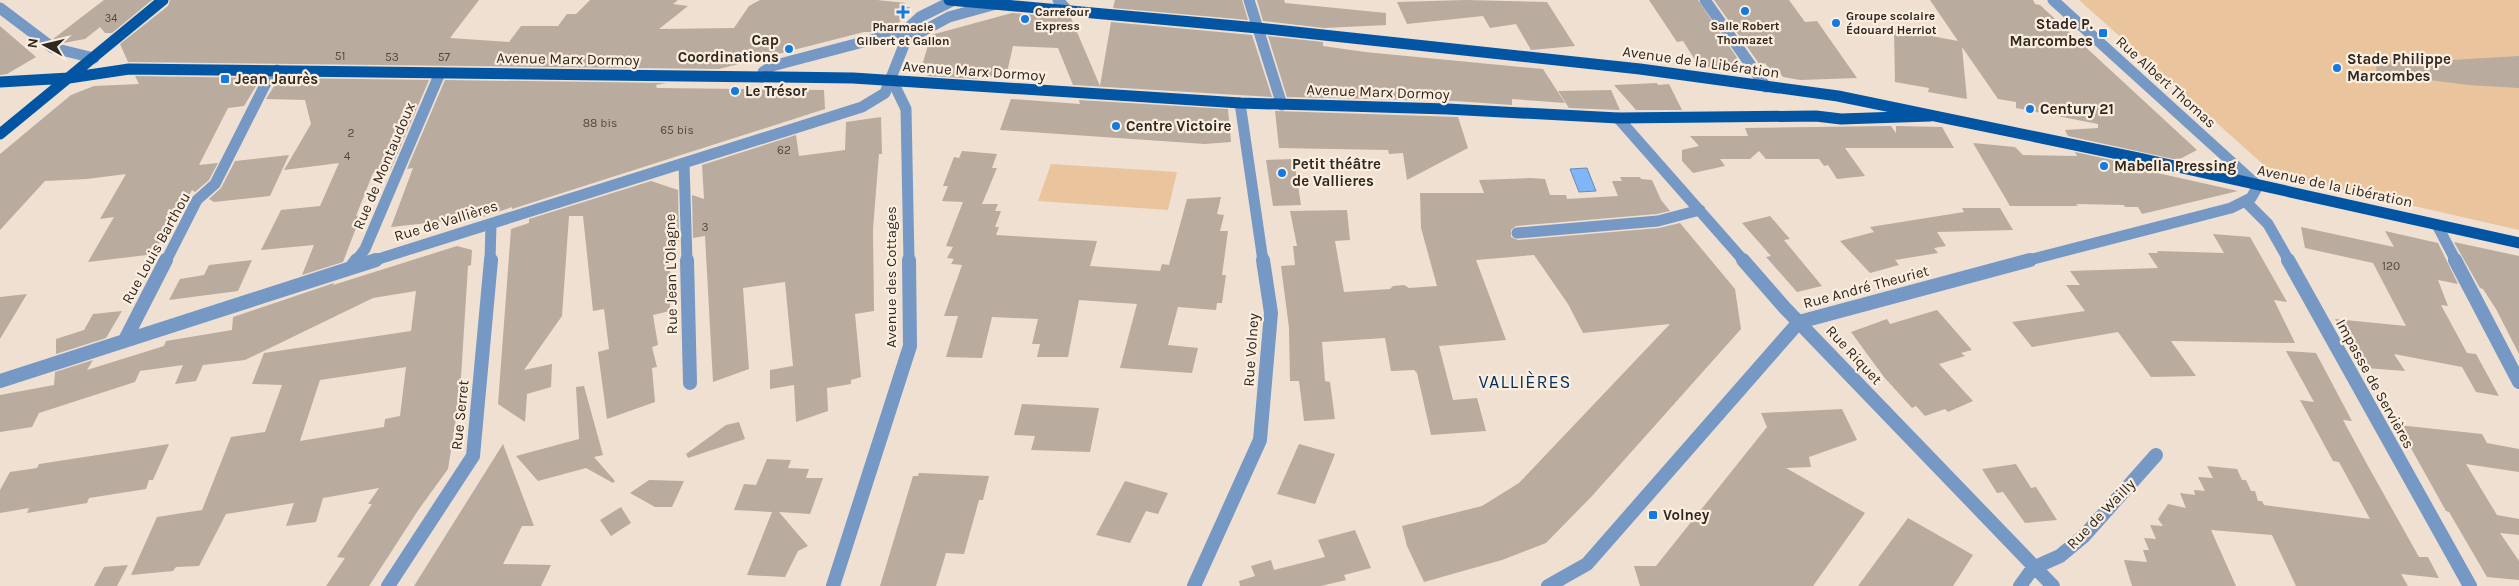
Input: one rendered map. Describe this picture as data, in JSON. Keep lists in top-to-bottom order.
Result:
{
  "streets": {
    "main road": ["Avenue Marx Dormoy", "Avenue de la Libération"],
    "street": [
      "Rue Albert Thomas",
      "Rue de Montaudoux",
      "Rue de Vallières",
      "Rue Louis Barthou",
      "Rue Jean L'Olagne",
      "Avenue des Cottages",
      "Rue André Theuriet",
      "Rue Volney",
      "Rue Riquet",
      "Impasse de Servières",
      "Rue Serret",
      "Rue de Wailly"
    ]
  },
  "crossings": [
    ["Avenue Marx Dormoy", "Avenue de la Libération"],
    ["Avenue Marx Dormoy", "Rue de Montaudoux"],
    ["Avenue Marx Dormoy", "Rue de Vallières"],
    ["Avenue Marx Dormoy", "Rue Louis Barthou"],
    ["Avenue Marx Dormoy", "Avenue des Cottages"],
    ["Avenue Marx Dormoy", "Rue Volney"],
    ["Avenue Marx Dormoy", "Rue Riquet"],
    ["Avenue de la Libération", "Rue Albert Thomas"],
    ["Rue de Montaudoux", "Rue de Vallières"],
    ["Rue de Vallières", "Rue Louis Barthou"],
    ["Rue de Vallières", "Rue Jean L'Olagne"],
    ["Rue de Vallières", "Avenue des Cottages"],
    ["Rue de Vallières", "Rue Serret"],
    ["Rue André Theuriet", "Rue Riquet"],
    ["Rue André Theuriet", "Impasse de Servières"],
    ["Rue Riquet", "Rue de Wailly"]
  ],
  "districts": ["VALLIÈRES"],
  "places": {
    "other": [
      "Salle Robert Thomazet",
      "Carrefour Express",
      "Groupe scolaire Édouard Herriot",
      "Cap Coordinations",
      "Stade Philippe Marcombes",
      "Le Trésor",
      "Century 21",
      "Centre Victoire",
      "Mabella Pressing",
      "Petit théâtre de Vallieres"
    ],
    "health": ["Pharmacie Gilbert et Gallon"],
    "transit": ["Stade P. Marcombes", "Jean Jaurès", "Volney"]
  },
  "house_numbers": [
    "34",
    "51",
    "53",
    "57",
    "88 bis",
    "65 bis",
    "2",
    "62",
    "4",
    "3",
    "120"
  ],
  "north": "left"
}
